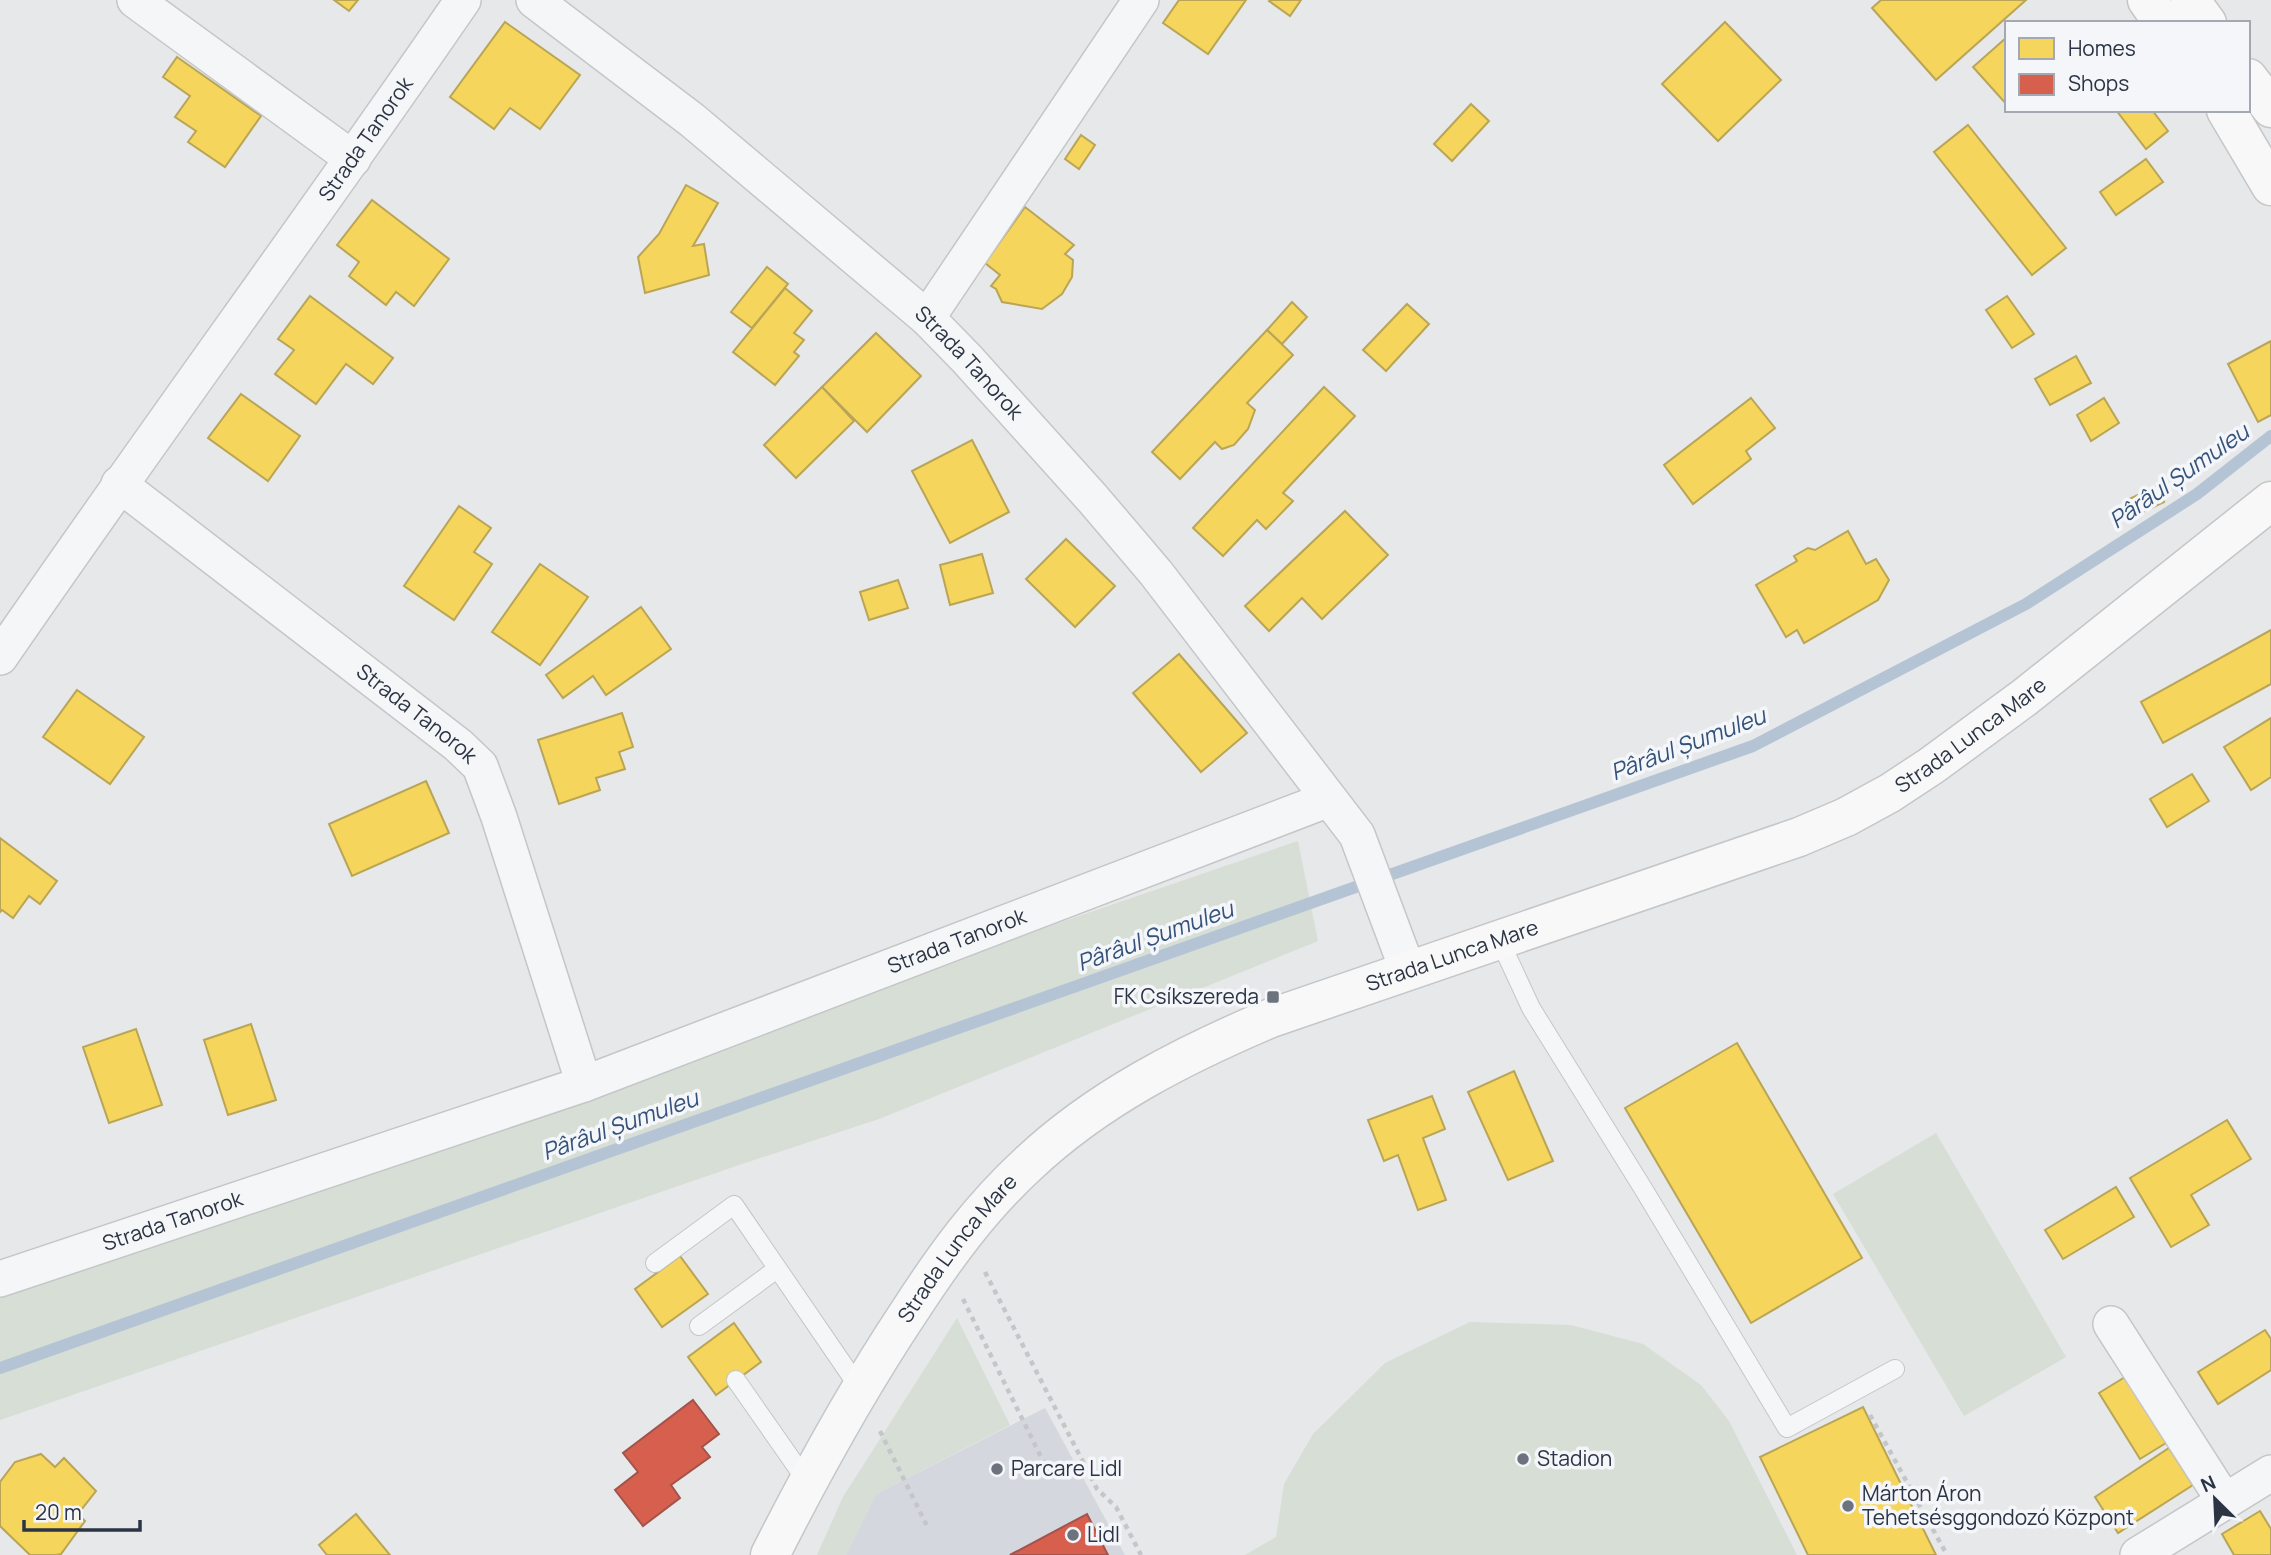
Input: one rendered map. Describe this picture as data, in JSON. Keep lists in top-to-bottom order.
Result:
{
  "streets": {
    "main road": ["Strada Lunca Mare"],
    "street": ["Strada Tanorok"]
  },
  "crossings": [
    ["Strada Tanorok", "Strada Lunca Mare"]
  ],
  "water": ["Pârâul Șumuleu"],
  "places": {
    "transit": ["FK Csíkszereda"],
    "other": [
      "Stadion",
      "Parcare Lidl",
      "Márton Áron Tehetsésggondozó Központ",
      "Lidl"
    ]
  },
  "legend": ["Homes", "Shops"],
  "scale_bar": "20 m",
  "north": "top left"
}
